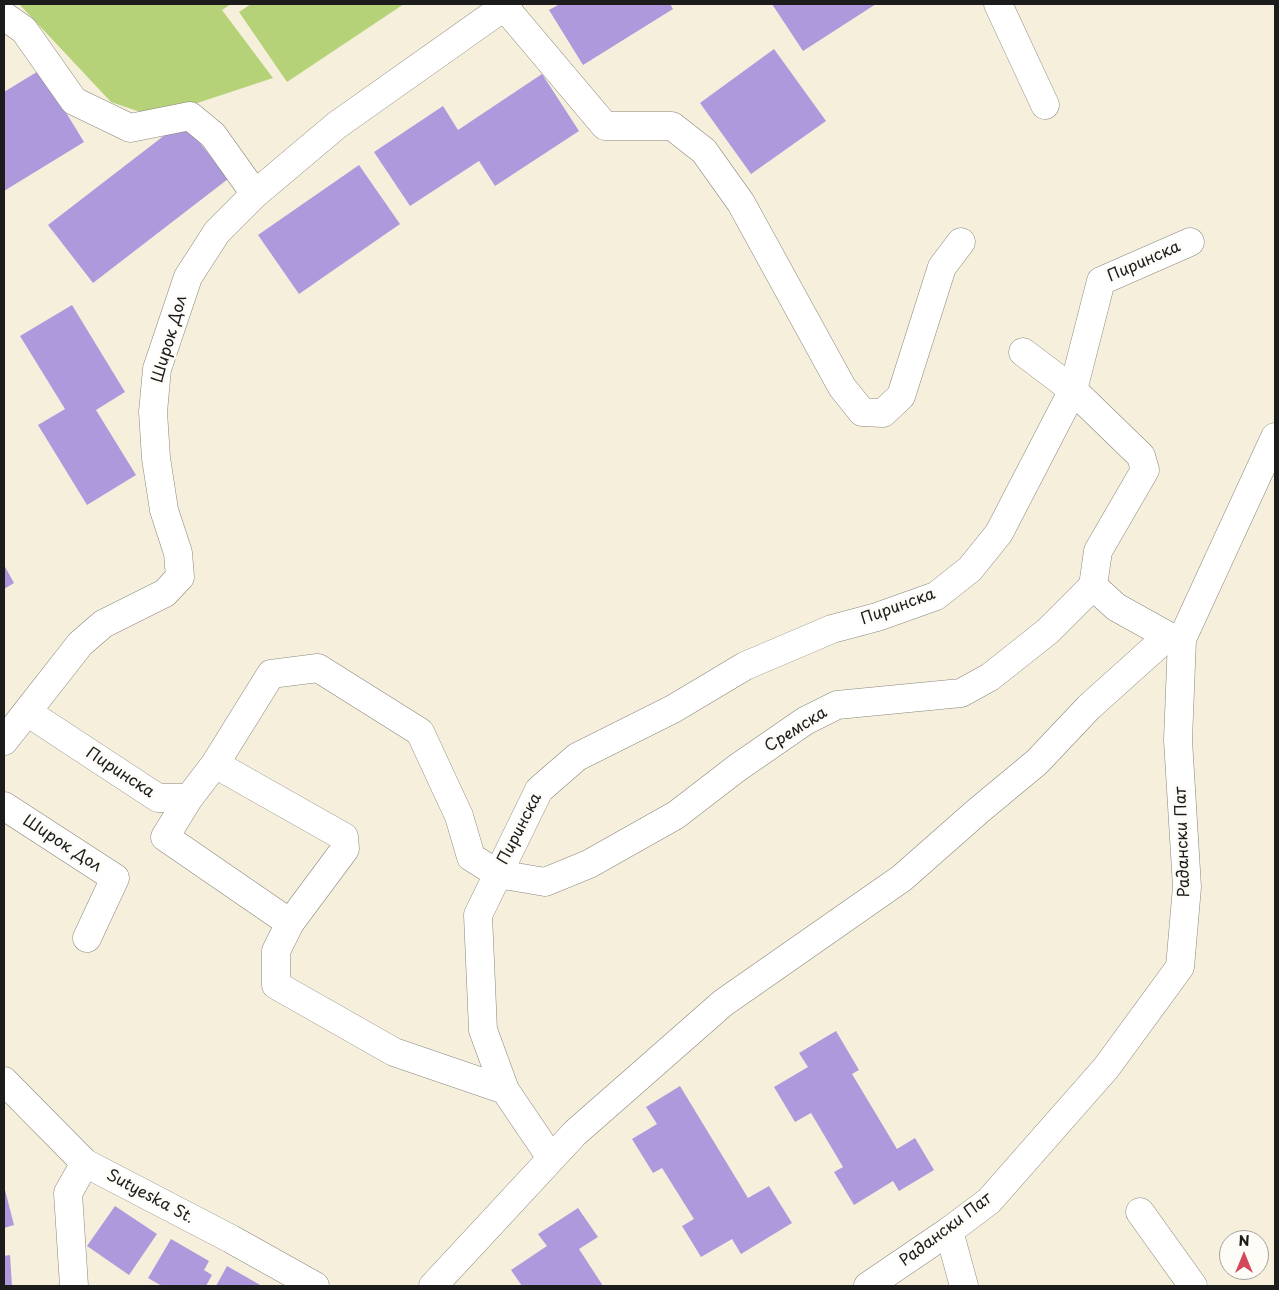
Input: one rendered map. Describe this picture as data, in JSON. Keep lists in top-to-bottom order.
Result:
{
  "streets": {
    "street": [
      "Пиринска",
      "Широк Дол",
      "Сремска",
      "Радански Пат",
      "Sutyeska St."
    ]
  },
  "crossings": [
    ["Пиринска", "Широк Дол"],
    ["Пиринска", "Сремска"]
  ],
  "north": "top"
}
